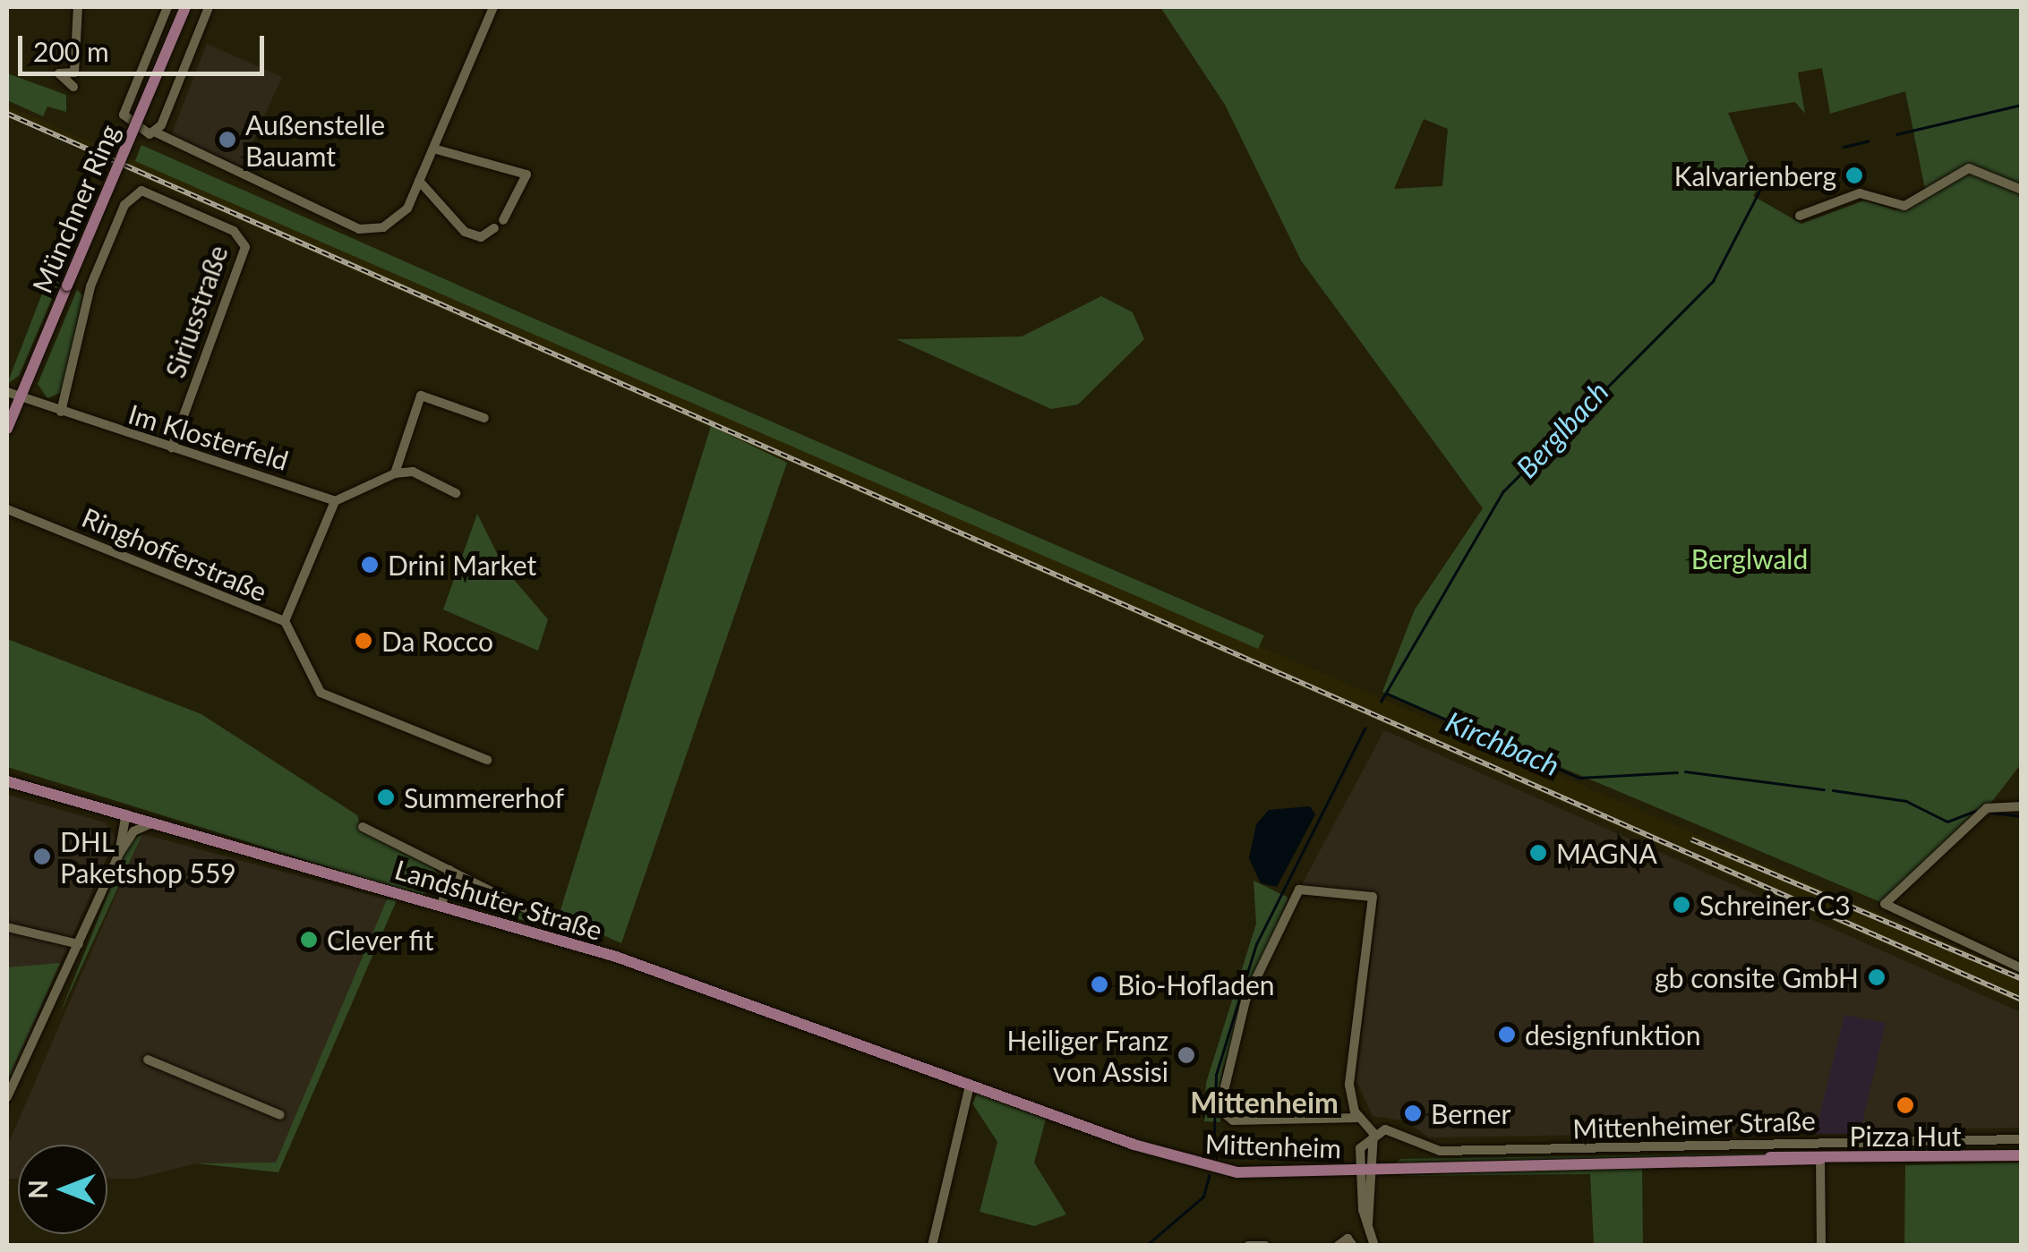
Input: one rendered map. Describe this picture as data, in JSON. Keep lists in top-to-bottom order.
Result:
{
  "streets": {
    "main road": [
      "Münchner Ring",
      "Landshuter Straße",
      "Mittenheimer Straße",
      "Mittenheim"
    ],
    "street": ["Siriusstraße", "Im Klosterfeld", "Ringhofferstraße"]
  },
  "crossings": [
    ["Münchner Ring", "Im Klosterfeld"],
    ["Siriusstraße", "Im Klosterfeld"],
    ["Landshuter Straße", "Mittenheim"],
    ["Mittenheimer Straße", "Mittenheim"]
  ],
  "districts": ["Mittenheim"],
  "water": ["Berglbach", "Kirchbach"],
  "parks": ["Berglwald"],
  "places": [
    "Außenstelle Bauamt",
    "Kalvarienberg",
    "Drini Market",
    "Da Rocco",
    "Summererhof",
    "MAGNA",
    "DHL Paketshop 559",
    "Schreiner C3",
    "Clever fit",
    "gb consite GmbH",
    "Bio-Hofladen",
    "designfunktion",
    "Heiliger Franz von Assisi",
    "Pizza Hut",
    "Berner"
  ],
  "scale_bar": "200 m",
  "north": "left"
}
